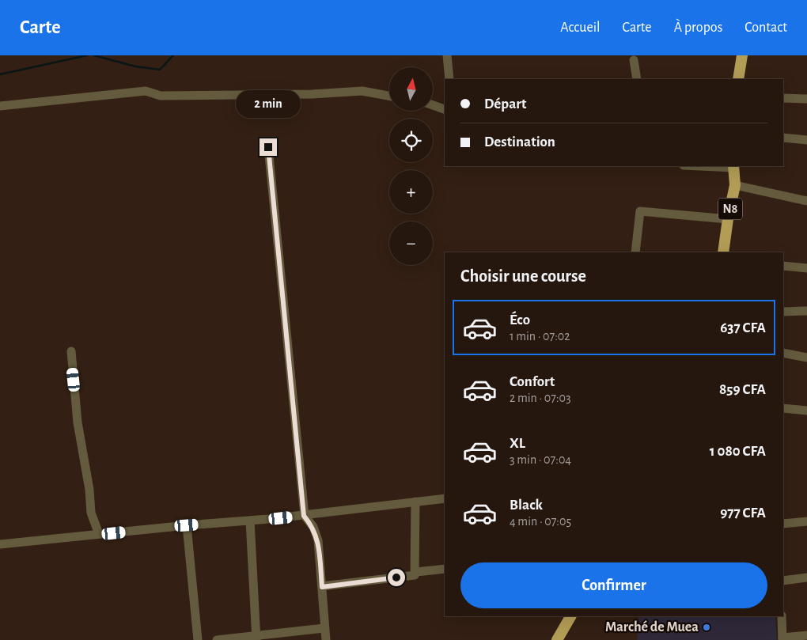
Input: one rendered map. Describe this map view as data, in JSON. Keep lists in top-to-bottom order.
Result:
{
  "streets": {
    "highway": ["N8"]
  },
  "places": ["Marché de Muea"],
  "north": "top",
  "page": {
    "header": "Carte",
    "nav": [
      "Accueil",
      "Carte",
      "À propos",
      "Contact"
    ],
    "map_buttons": ["+", "−"],
    "banner": ["Départ", "Destination"],
    "bubble": "2 min",
    "heading": "Choisir une course",
    "list": [
      {
        "name": "Éco",
        "note": "1 min · 07:02",
        "value": "637 CFA"
      },
      {
        "name": "Confort",
        "note": "2 min · 07:03",
        "value": "859 CFA"
      },
      {
        "name": "XL",
        "note": "3 min · 07:04",
        "value": "1 080 CFA"
      },
      {
        "name": "Black",
        "note": "4 min · 07:05",
        "value": "977 CFA"
      }
    ],
    "buttons": "Confirmer"
  }
}
